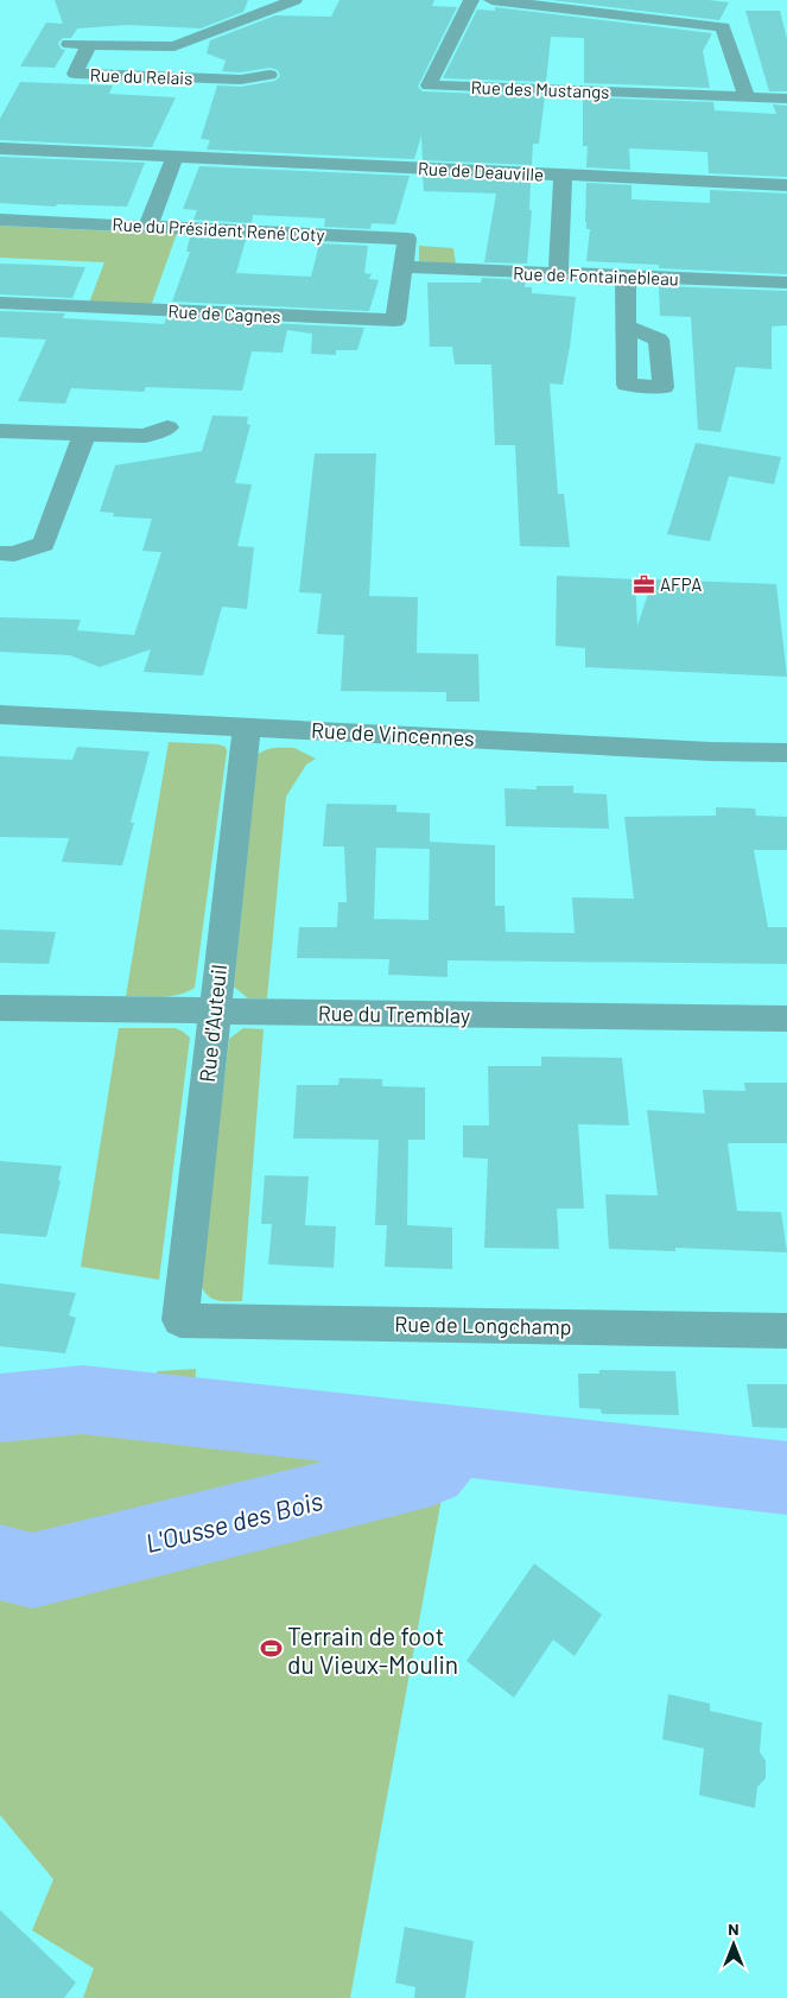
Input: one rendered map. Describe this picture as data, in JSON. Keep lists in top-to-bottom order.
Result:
{
  "streets": {
    "street": [
      "Rue du Relais",
      "Rue des Mustangs",
      "Rue de Deauville",
      "Rue du Président René Coty",
      "Rue de Fontainebleau",
      "Rue de Cagnes",
      "Rue de Vincennes",
      "Rue du Tremblay",
      "Rue d'Auteuil",
      "Rue de Longchamp"
    ]
  },
  "crossings": [
    ["Rue du Président René Coty", "Rue de Fontainebleau"],
    ["Rue du Président René Coty", "Rue de Cagnes"],
    ["Rue de Fontainebleau", "Rue de Cagnes"],
    ["Rue de Vincennes", "Rue d'Auteuil"],
    ["Rue du Tremblay", "Rue d'Auteuil"],
    ["Rue d'Auteuil", "Rue de Longchamp"]
  ],
  "water": ["L'Ousse des Bois"],
  "places": {
    "office": ["AFPA"],
    "sports": ["Terrain de foot du Vieux-Moulin"]
  },
  "north": "top"
}
